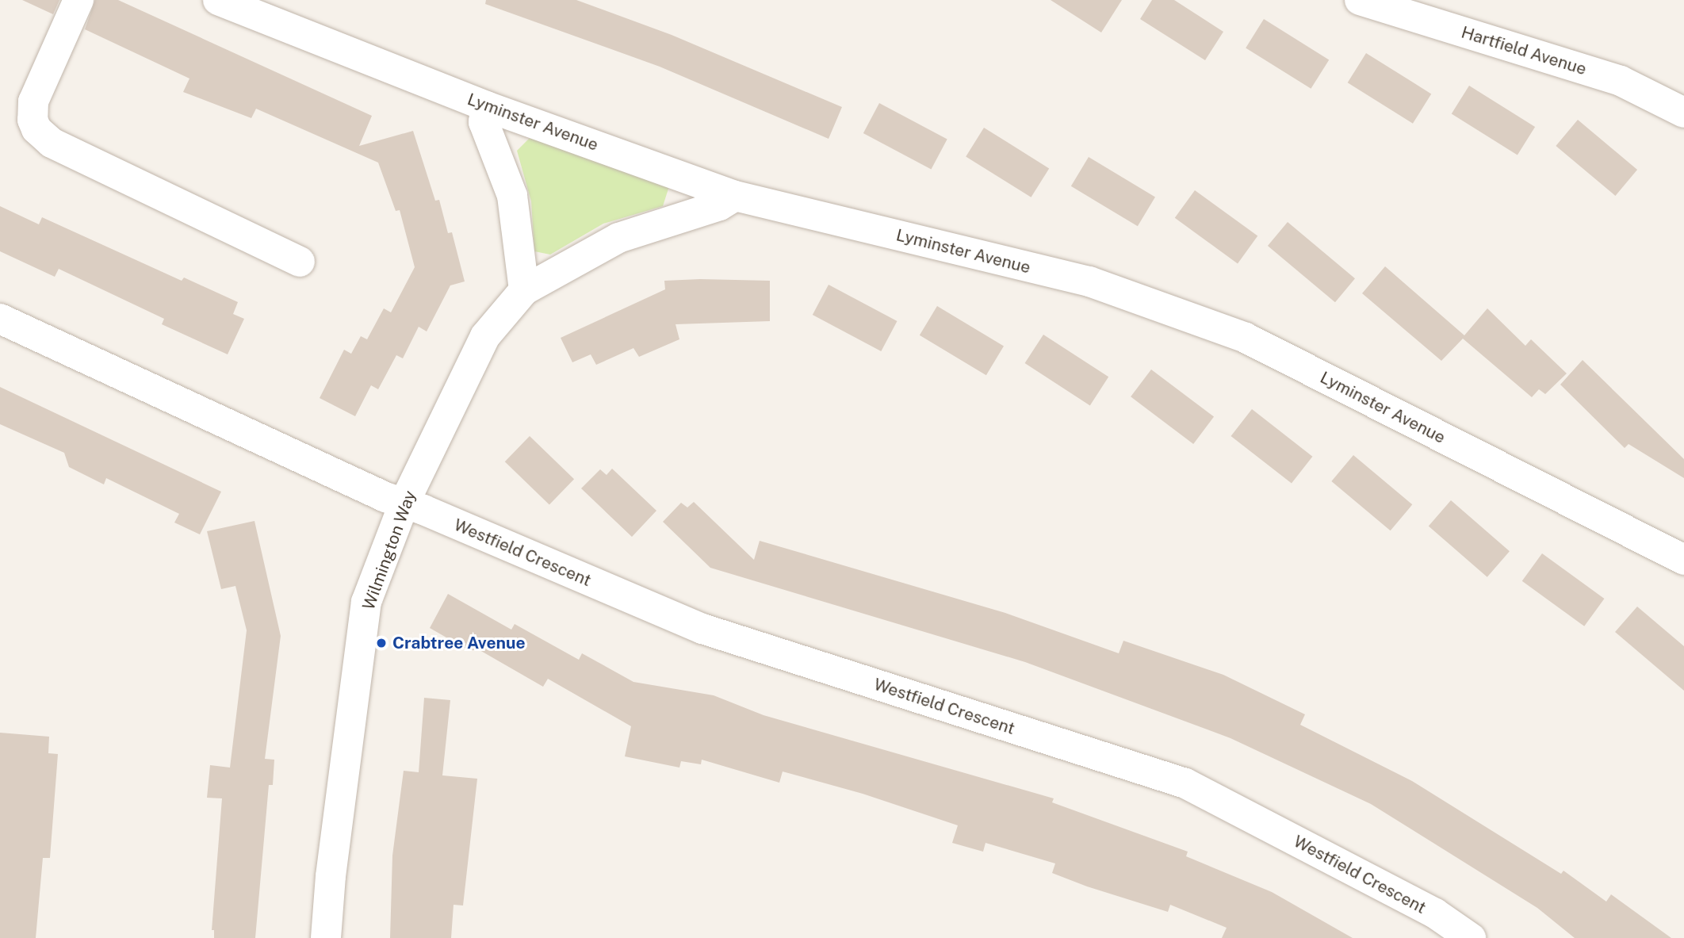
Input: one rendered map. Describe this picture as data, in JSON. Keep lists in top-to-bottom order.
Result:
{
  "streets": {
    "street": [
      "Hartfield Avenue",
      "Lyminster Avenue",
      "Wilmington Way",
      "Westfield Crescent"
    ]
  },
  "crossings": [
    ["Lyminster Avenue", "Wilmington Way"],
    ["Wilmington Way", "Westfield Crescent"]
  ],
  "places": ["Crabtree Avenue"]
}
